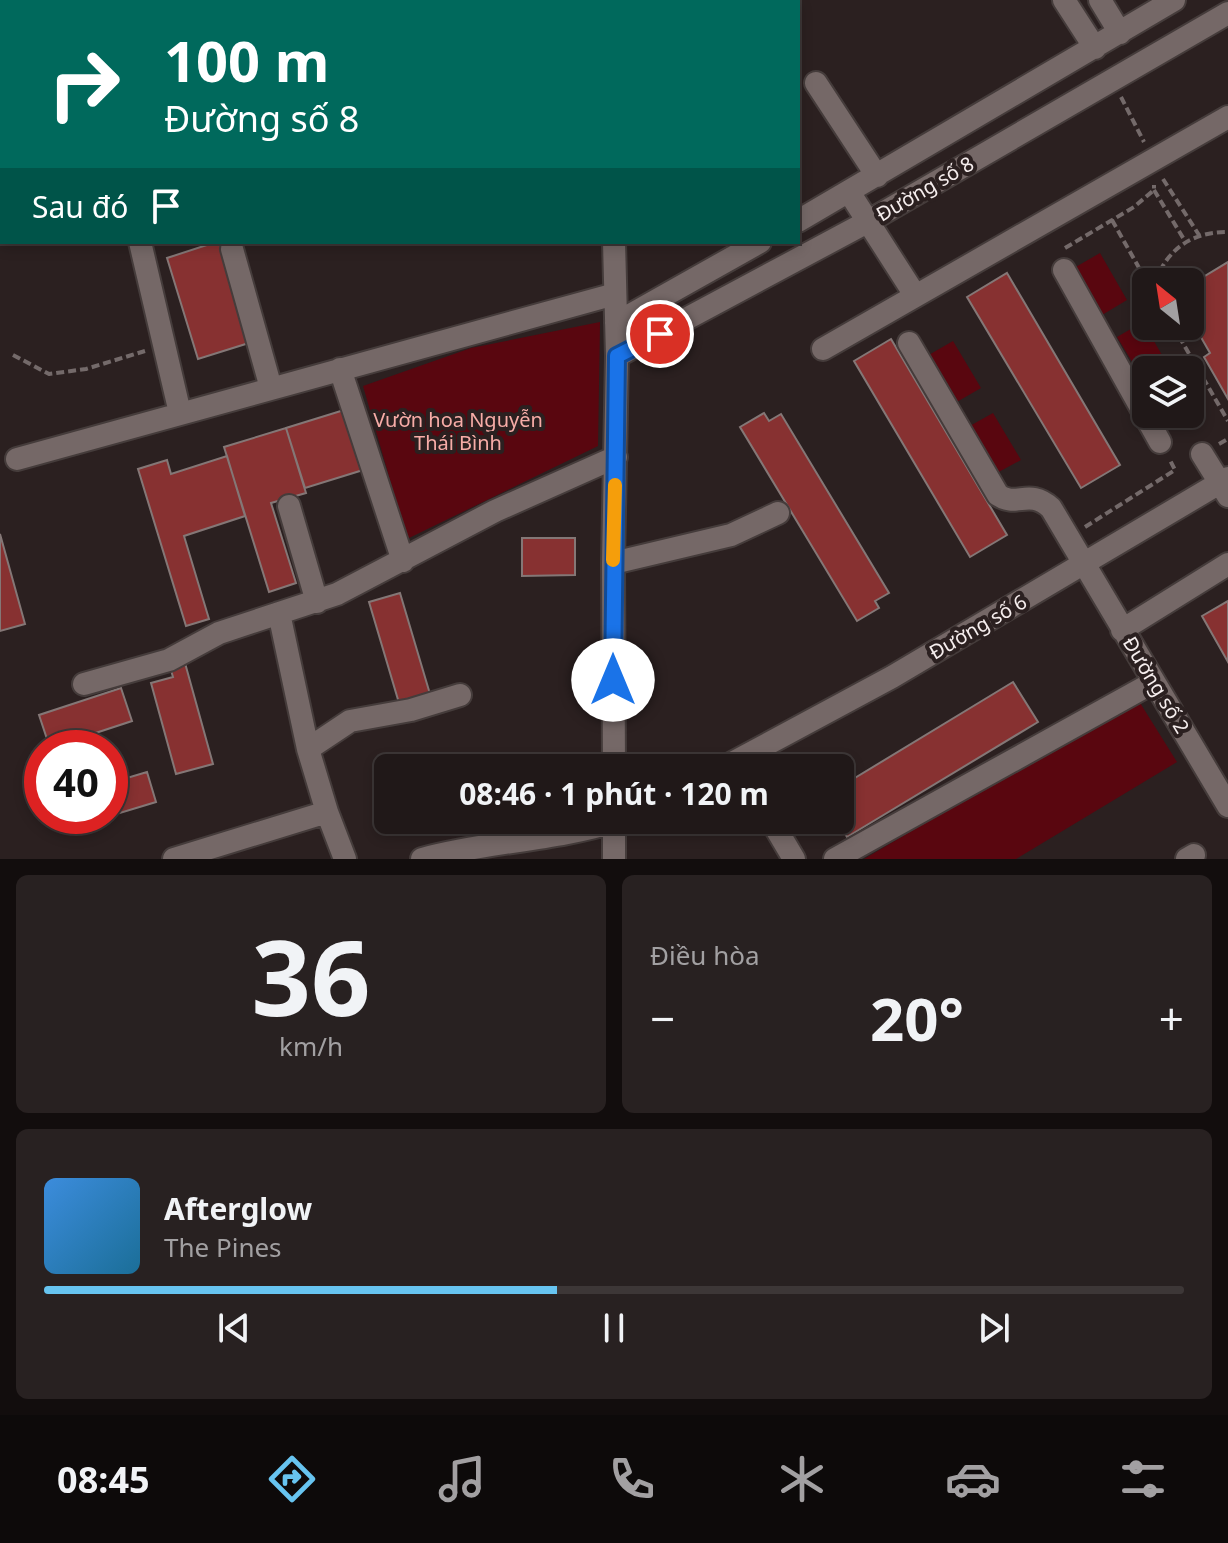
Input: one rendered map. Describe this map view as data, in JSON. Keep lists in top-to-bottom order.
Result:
{
  "streets": {
    "street": ["Đường số 8", "Đường số 6", "Đường số 2"]
  },
  "crossings": [
    ["Đường số 6", "Đường số 2"]
  ],
  "parks": ["Vườn hoa Nguyễn Thái Bình"],
  "north": "top left",
  "page": {
    "turn": ["100 m", "Đường số 8"],
    "then": "Sau đó",
    "limit": "40",
    "trip": "08:46 · 1 phút · 120 m",
    "tile": [
      ["36", "km/h"],
      "Điều hòa"
    ],
    "heat": ["−", "20°", "+"],
    "song": ["Afterglow", "The Pines"],
    "tabs": "08:45"
  }
}
